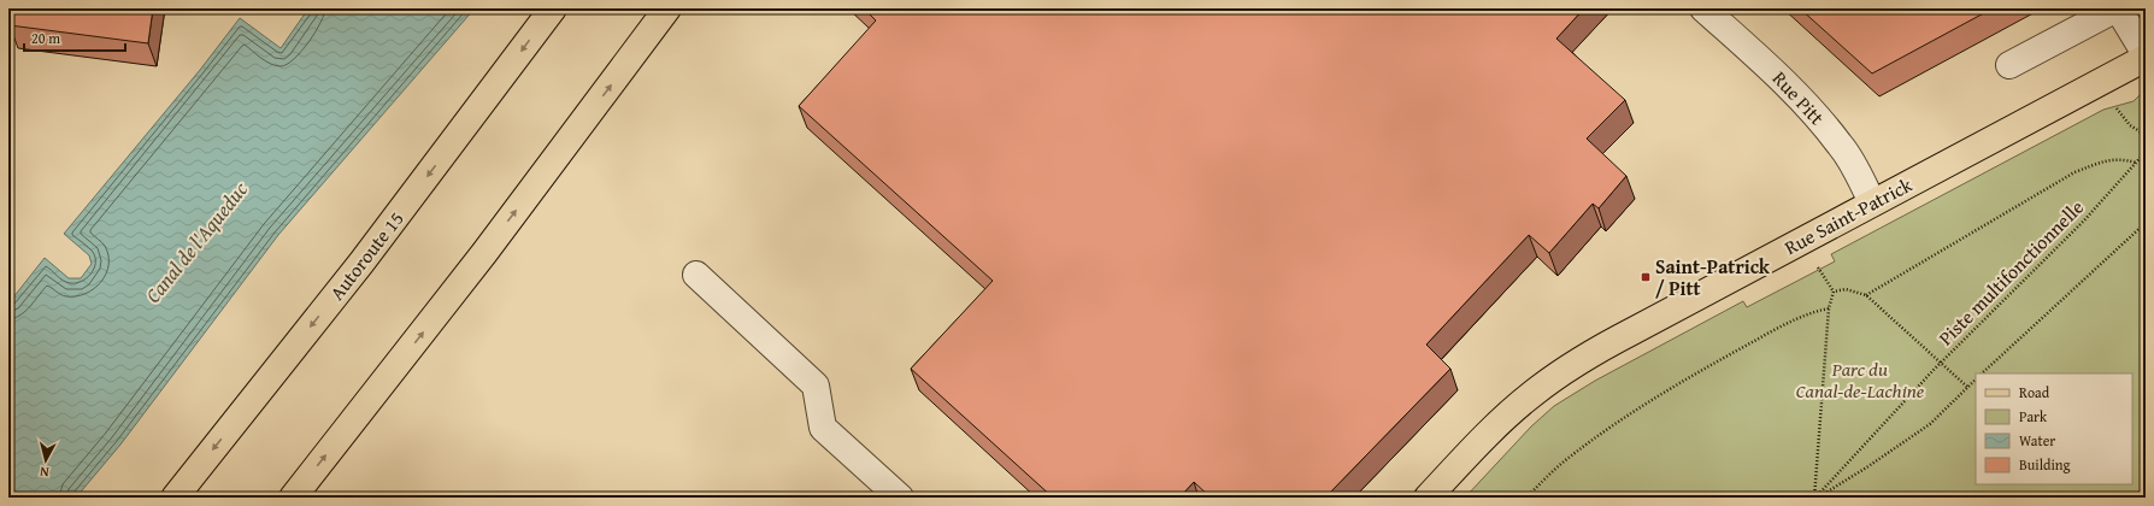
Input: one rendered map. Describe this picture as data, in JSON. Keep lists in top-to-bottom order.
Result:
{
  "streets": {
    "main road": ["Rue Saint-Patrick", "Autoroute 15"],
    "street": ["Rue Pitt"],
    "path": ["Piste multifonctionnelle"]
  },
  "crossings": [
    ["Rue Pitt", "Rue Saint-Patrick"]
  ],
  "water": ["Canal de l'Aqueduc"],
  "parks": ["Parc du Canal-de-Lachine"],
  "places": {
    "transit": ["Saint-Patrick / Pitt"]
  },
  "legend": [
    "Road",
    "Park",
    "Water",
    "Building"
  ],
  "scale_bar": "20 m",
  "north": "bottom"
}
